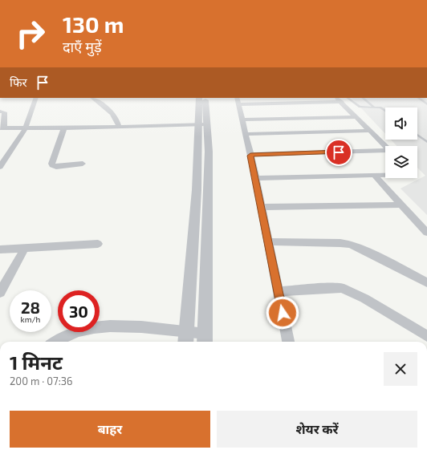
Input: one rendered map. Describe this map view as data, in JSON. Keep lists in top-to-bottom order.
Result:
{
  "page": {
    "turn": ["130 m", "दाएँ मुड़ें"],
    "then": "फिर",
    "speed": "28 km/h",
    "limit": "30",
    "heading": ["1 मिनट", "200 m · 07:36"],
    "buttons": ["बाहर", "शेयर करें"]
  }
}
